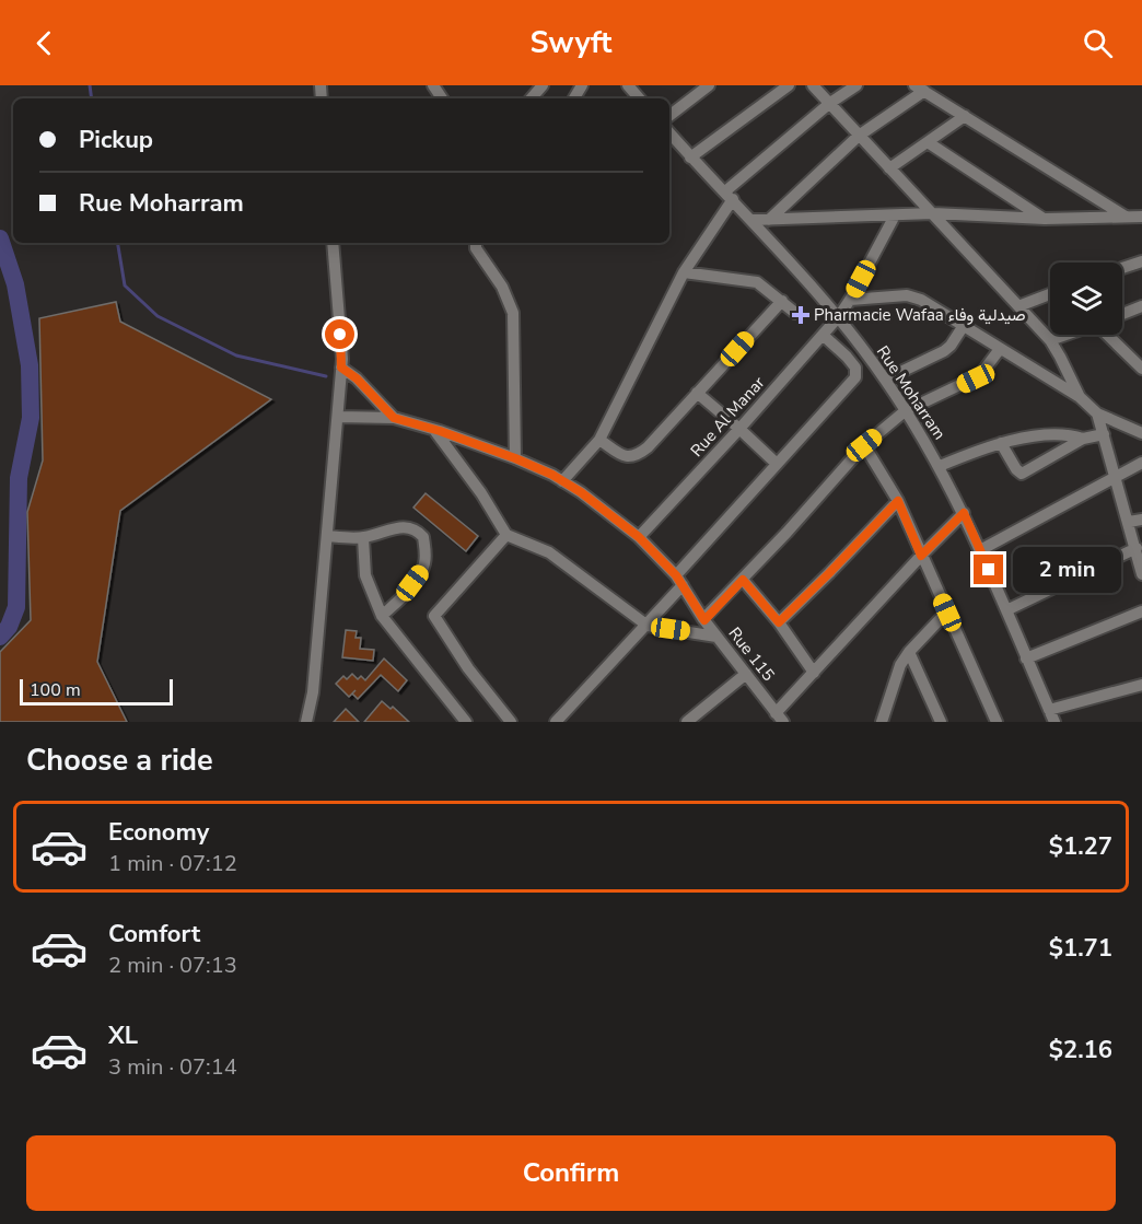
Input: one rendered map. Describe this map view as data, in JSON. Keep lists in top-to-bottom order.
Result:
{
  "streets": {
    "street": ["Rue Moharram", "Rue Al Manar", "Rue 115"]
  },
  "crossings": [
    ["Rue Moharram", "Rue Al Manar"],
    ["Rue Al Manar", "Rue 115"]
  ],
  "places": {
    "health": ["Pharmacie Wafaa صيدلية وفاء"]
  },
  "scale_bar": "100 m",
  "page": {
    "header": "Swyft",
    "banner": ["Pickup", "Rue Moharram"],
    "bubble": "2 min",
    "scale": "100 m",
    "heading": "Choose a ride",
    "list": [
      {
        "name": "Economy",
        "note": "1 min · 07:12",
        "value": "$1.27"
      },
      {
        "name": "Comfort",
        "note": "2 min · 07:13",
        "value": "$1.71"
      },
      {
        "name": "XL",
        "note": "3 min · 07:14",
        "value": "$2.16"
      }
    ],
    "buttons": "Confirm"
  }
}
